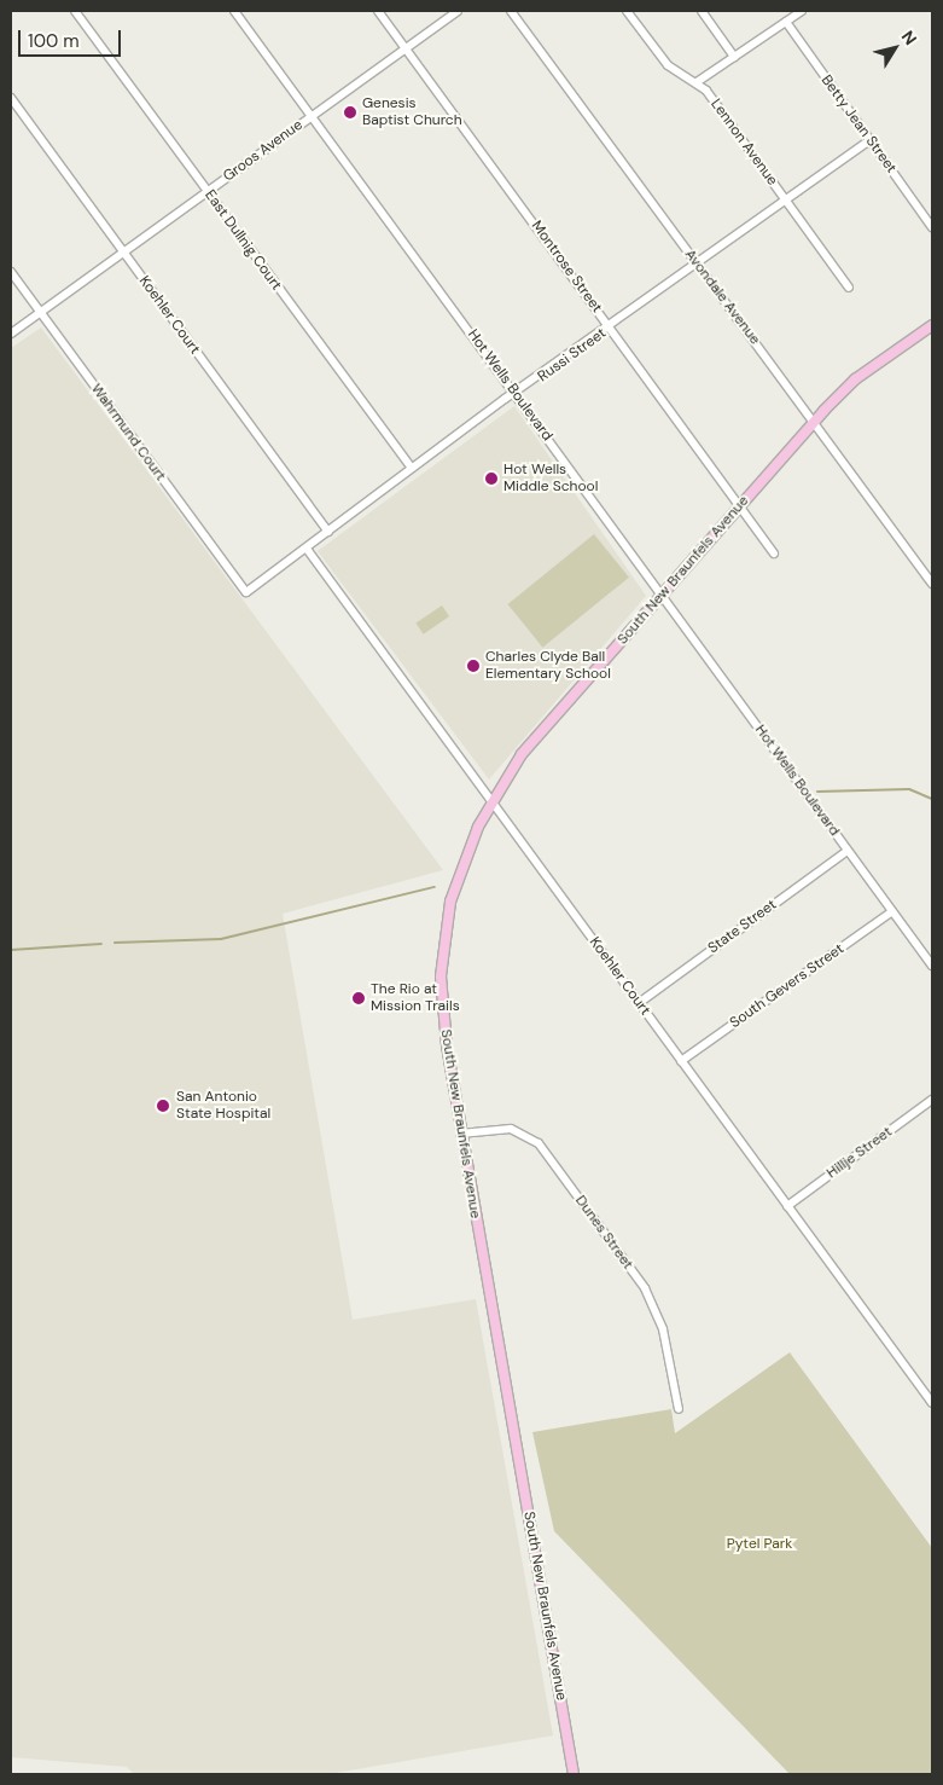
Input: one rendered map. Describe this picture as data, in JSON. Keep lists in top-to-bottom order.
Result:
{
  "streets": {
    "main road": ["South New Braunfels Avenue"],
    "street": [
      "Betty Jean Street",
      "Lennon Avenue",
      "Groos Avenue",
      "East Dullnig Court",
      "Montrose Street",
      "Avondale Avenue",
      "Koehler Court",
      "Russi Street",
      "Hot Wells Boulevard",
      "Wahrmund Court",
      "State Street",
      "South Gevers Street",
      "Hillje Street",
      "Dunes Street"
    ]
  },
  "crossings": [
    ["Betty Jean Street", "Russi Street"],
    ["Lennon Avenue", "Russi Street"],
    ["Groos Avenue", "East Dullnig Court"],
    ["Groos Avenue", "Montrose Street"],
    ["Groos Avenue", "Koehler Court"],
    ["Groos Avenue", "Hot Wells Boulevard"],
    ["Groos Avenue", "Wahrmund Court"],
    ["East Dullnig Court", "Russi Street"],
    ["Montrose Street", "Russi Street"],
    ["Montrose Street", "South New Braunfels Avenue"],
    ["Avondale Avenue", "Russi Street"],
    ["Avondale Avenue", "South New Braunfels Avenue"],
    ["Koehler Court", "Russi Street"],
    ["Koehler Court", "South New Braunfels Avenue"],
    ["Koehler Court", "State Street"],
    ["Koehler Court", "South Gevers Street"],
    ["Koehler Court", "Hillje Street"],
    ["Russi Street", "Hot Wells Boulevard"],
    ["Russi Street", "Wahrmund Court"],
    ["Hot Wells Boulevard", "South New Braunfels Avenue"],
    ["Hot Wells Boulevard", "State Street"],
    ["Hot Wells Boulevard", "South Gevers Street"],
    ["South New Braunfels Avenue", "Dunes Street"]
  ],
  "parks": ["Pytel Park"],
  "places": [
    "Genesis Baptist Church",
    "Hot Wells Middle School",
    "Charles Clyde Ball Elementary School",
    "The Rio at Mission Trails",
    "San Antonio State Hospital"
  ],
  "scale_bar": "100 m",
  "north": "top right"
}
